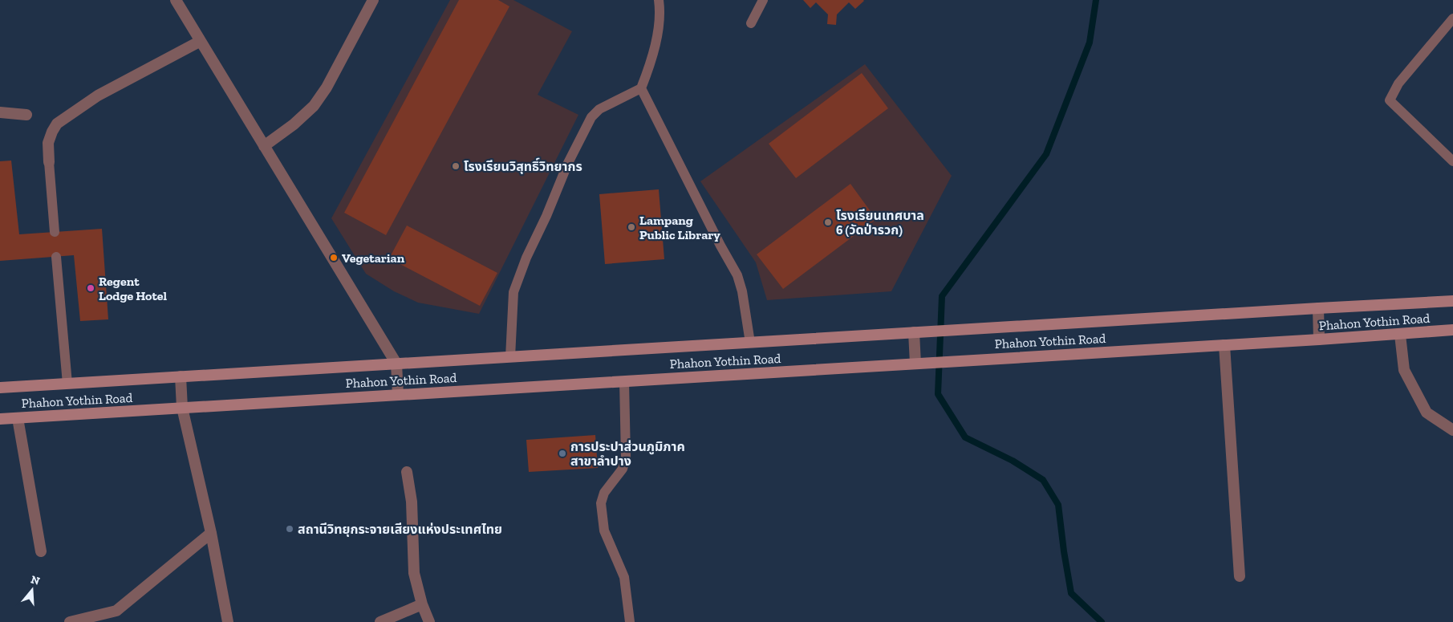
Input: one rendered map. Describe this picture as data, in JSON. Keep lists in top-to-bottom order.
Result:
{
  "streets": {
    "main road": ["Phahon Yothin Road"]
  },
  "places": [
    "โรงเรียนวิสุทธิ์วิทยากร",
    "โรงเรียนเทศบาล 6 (วัดป่ารวก)",
    "Lampang Public Library",
    "Vegetarian",
    "Regent Lodge Hotel",
    "การประปาส่วนภูมิภาค สาขาลำปาง",
    "สถานีวิทยุกระจายเสียงแห่งประเทศไทย"
  ],
  "north": "top"
}
